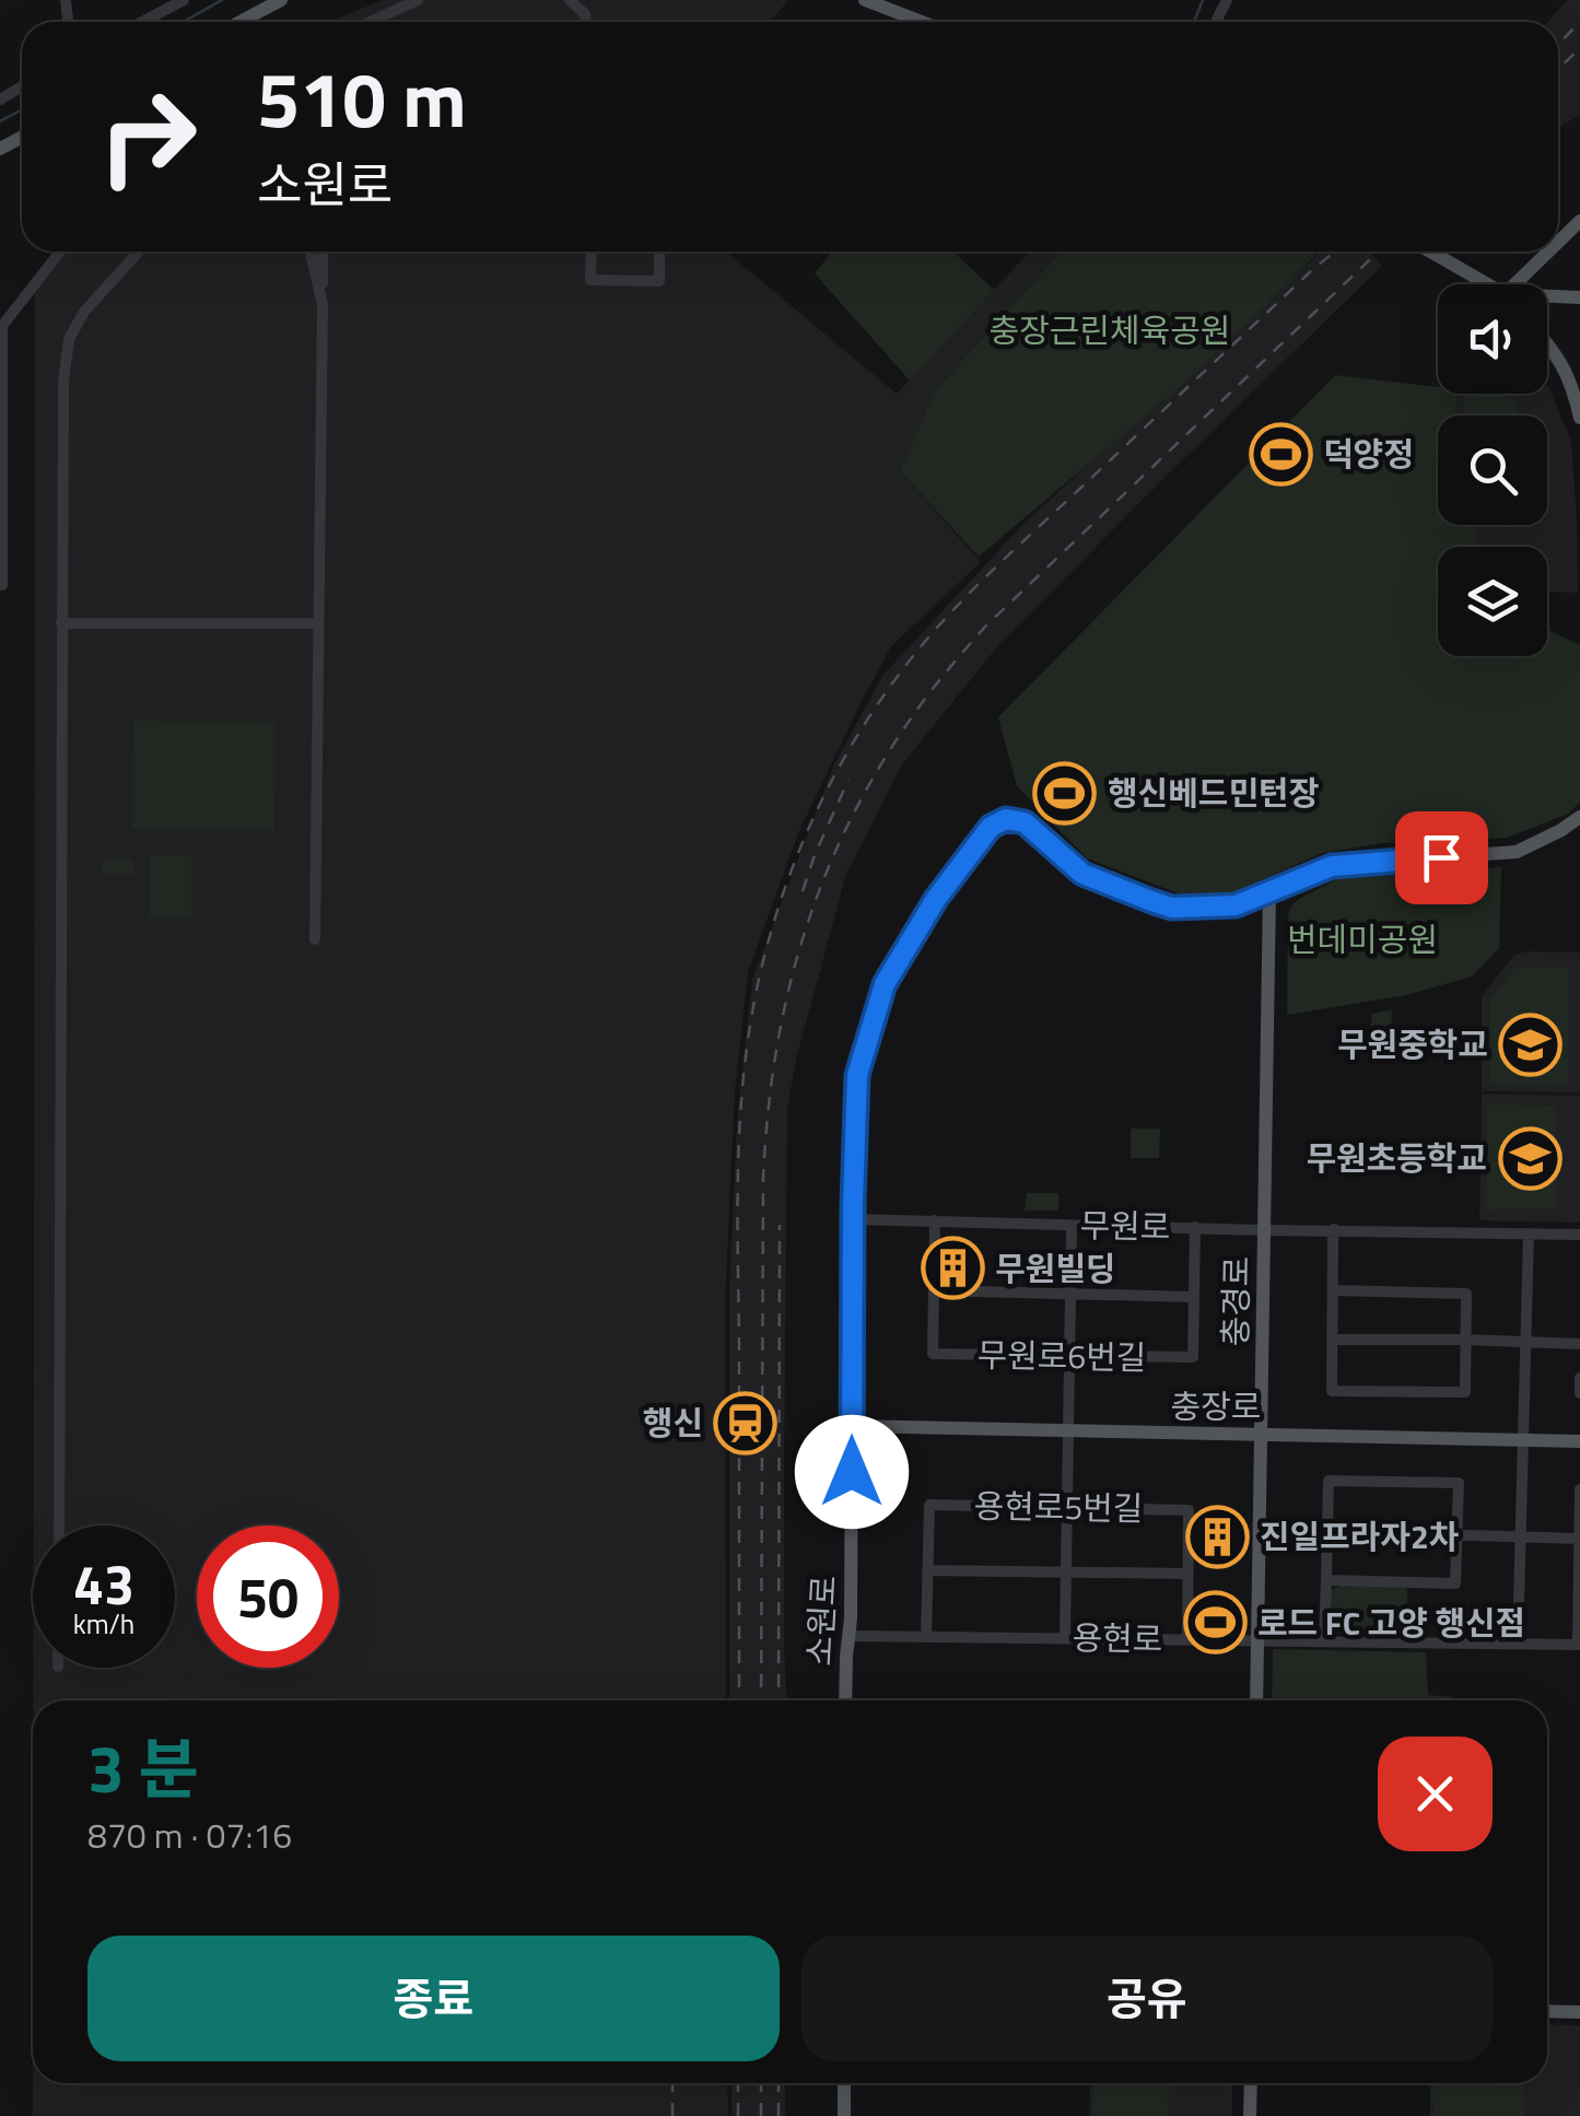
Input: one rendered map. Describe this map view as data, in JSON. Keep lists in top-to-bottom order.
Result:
{
  "streets": {
    "main road": ["충경로", "충장로", "소원로"],
    "street": [
      "무원로",
      "무원로6번길",
      "용현로5번길",
      "용현로"
    ]
  },
  "crossings": [
    ["무원로", "충경로"],
    ["무원로", "무원로6번길"],
    ["무원로", "소원로"],
    ["충경로", "충장로"],
    ["충경로", "소원로"],
    ["충경로", "용현로"],
    ["충장로", "소원로"],
    ["용현로5번길", "용현로"],
    ["소원로", "용현로"]
  ],
  "parks": ["충장근린체육공원", "번데미공원"],
  "places": {
    "sports": ["덕양정", "행신베드민턴장", "로드 FC 고양 행신점"],
    "school or university": ["무원중학교", "무원초등학교"],
    "building": ["무원빌딩", "진일프라자2차"],
    "station": ["행신"]
  },
  "page": {
    "turn": ["510 m", "소원로"],
    "speed": "43 km/h",
    "limit": "50",
    "heading": ["3 분", "870 m · 07:16"],
    "buttons": ["종료", "공유"]
  }
}
